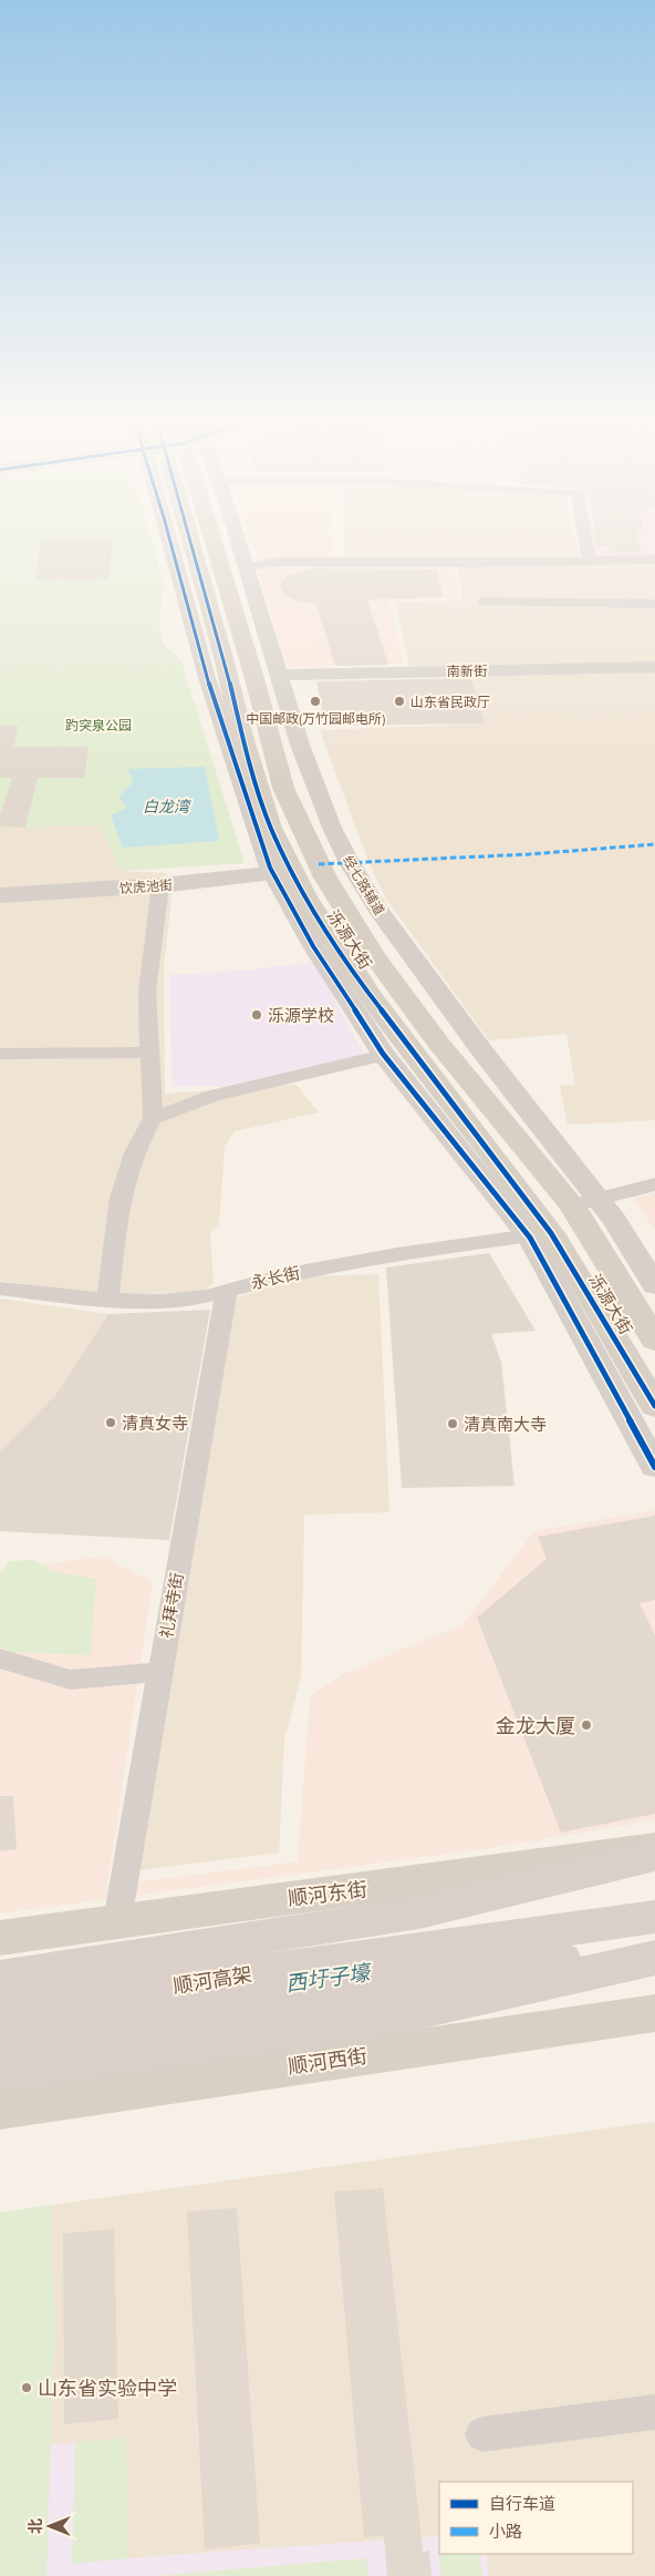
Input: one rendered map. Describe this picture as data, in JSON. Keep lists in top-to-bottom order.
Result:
{
  "streets": {
    "highway": ["顺河高架"],
    "main road": [
      "饮虎池街",
      "泺源大街",
      "顺河东街",
      "顺河西街"
    ],
    "street": [
      "南新街",
      "经七路辅道",
      "永长街",
      "礼拜寺街"
    ]
  },
  "crossings": [
    ["南新街", "经七路辅道"],
    ["饮虎池街", "泺源大街"],
    ["泺源大街", "永长街"],
    ["永长街", "礼拜寺街"],
    ["礼拜寺街", "顺河东街"]
  ],
  "water": ["白龙湾", "西圩子壕"],
  "parks": ["趵突泉公园"],
  "places": [
    "中国邮政(万竹园邮电所)",
    "山东省民政厅",
    "泺源学校",
    "清真女寺",
    "清真南大寺",
    "金龙大厦",
    "山东省实验中学"
  ],
  "legend": ["自行车道", "小路"],
  "north": "left"
}
